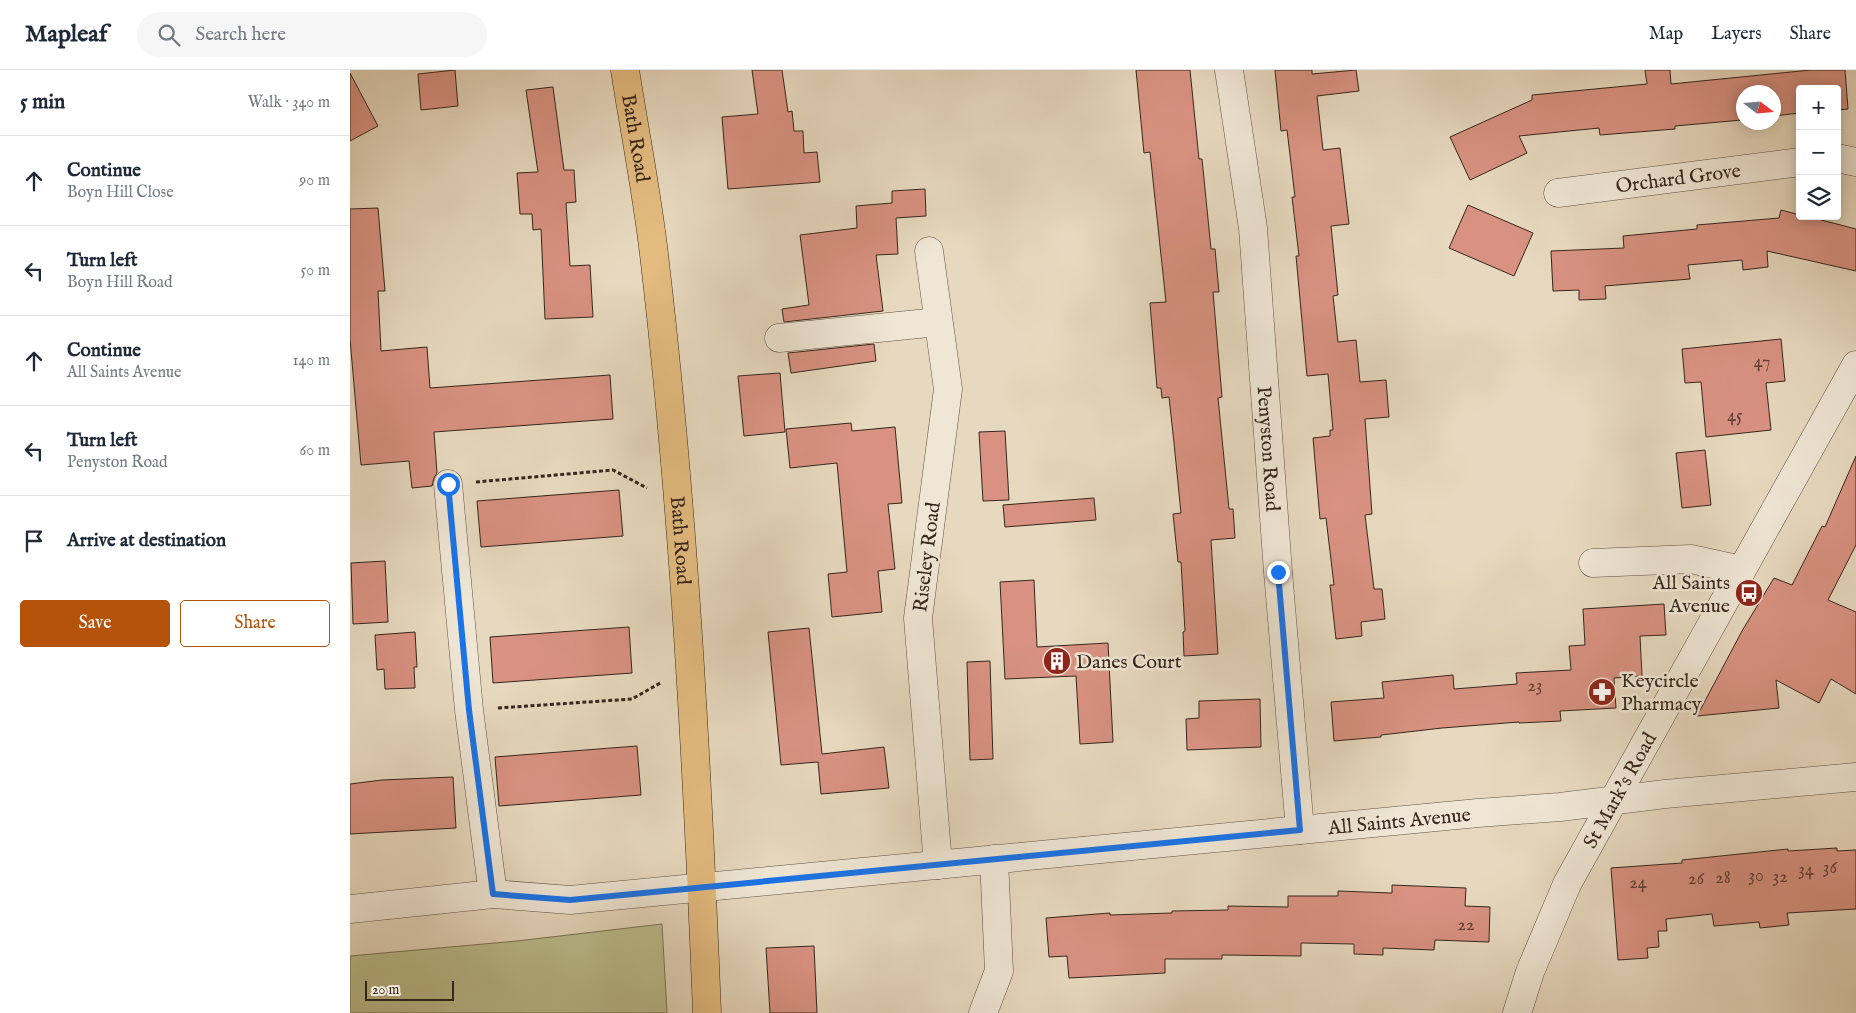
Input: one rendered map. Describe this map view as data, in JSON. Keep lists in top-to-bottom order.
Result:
{
  "streets": {
    "main road": ["Bath Road"],
    "street": [
      "Orchard Grove",
      "Penyston Road",
      "Riseley Road",
      "St Mark's Road",
      "All Saints Avenue"
    ]
  },
  "crossings": [
    ["Bath Road", "All Saints Avenue"],
    ["Penyston Road", "All Saints Avenue"],
    ["Riseley Road", "All Saints Avenue"],
    ["St Mark's Road", "All Saints Avenue"]
  ],
  "places": {
    "bus stop": ["All Saints Avenue"],
    "building": ["Danes Court"],
    "pharmacy": ["Keycircle Pharmacy"]
  },
  "house_numbers": [
    "47",
    "45",
    "23",
    "36",
    "34",
    "30",
    "32",
    "28",
    "26",
    "24",
    "22"
  ],
  "scale_bar": "20 m",
  "north": "right",
  "page": {
    "header": "Mapleaf",
    "search": "Search here",
    "nav": ["Map", "Layers", "Share"],
    "heading": ["5 min", "Walk · 340 m"],
    "map_buttons": ["+", "−"],
    "list": [
      ["Continue", "Boyn Hill Close", "90 m"],
      ["Turn left", "Boyn Hill Road", "50 m"],
      ["Continue", "All Saints Avenue", "140 m"],
      ["Turn left", "Penyston Road", "60 m"],
      "Arrive at destination"
    ],
    "buttons": ["Save", "Share"],
    "scale": "20 m"
  }
}
